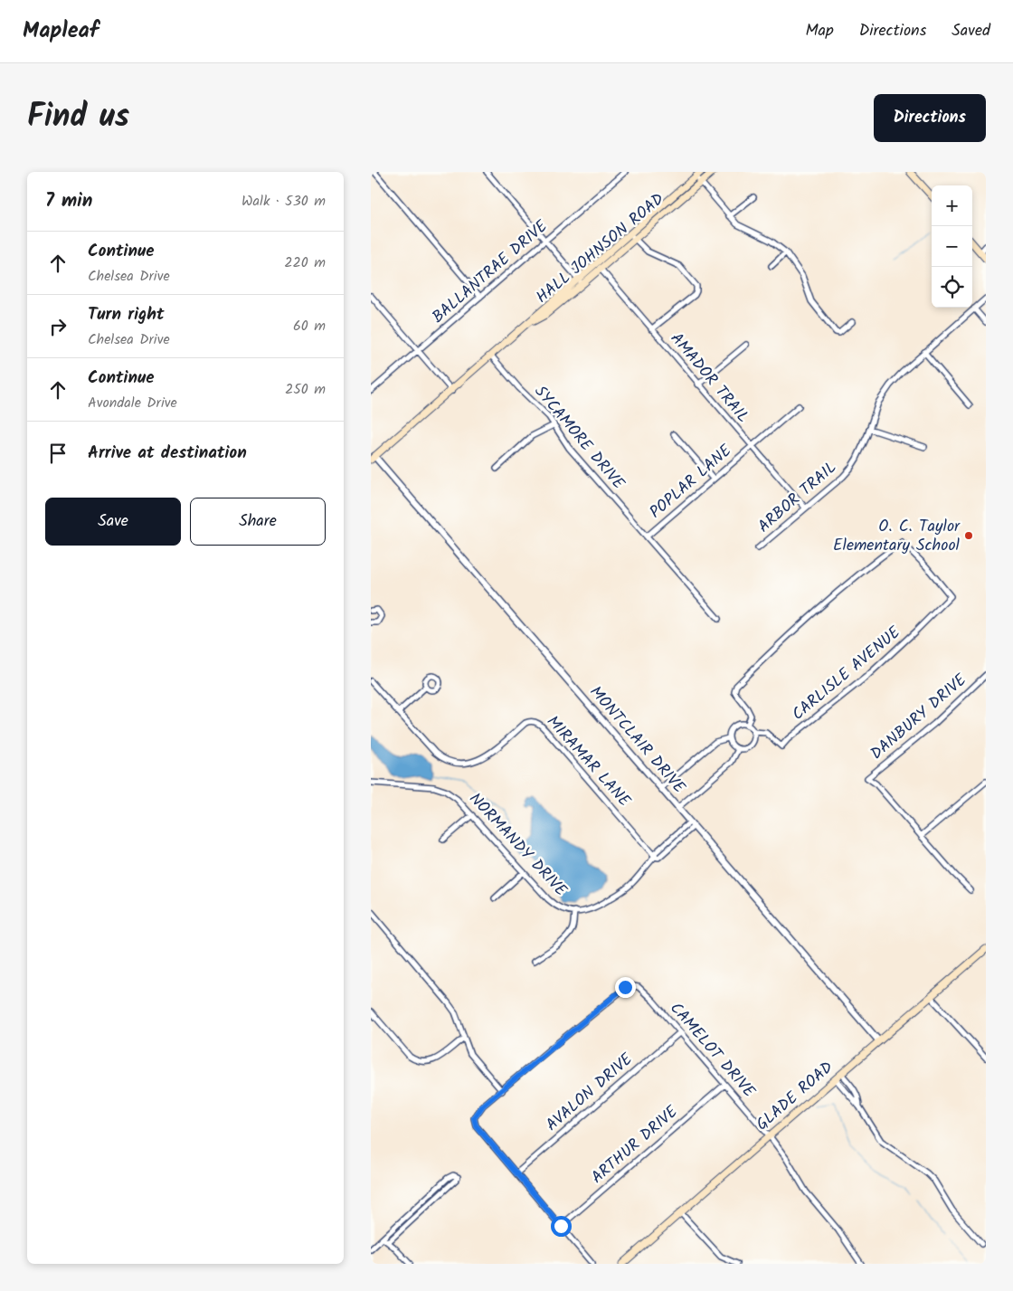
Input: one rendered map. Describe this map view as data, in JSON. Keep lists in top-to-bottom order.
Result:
{
  "streets": {
    "main road": ["HALL JOHNSON ROAD", "GLADE ROAD"],
    "street": [
      "BALLANTRAE DRIVE",
      "AMADOR TRAIL",
      "SYCAMORE DRIVE",
      "POPLAR LANE",
      "ARBOR TRAIL",
      "CARLISLE AVENUE",
      "DANBURY DRIVE",
      "MONTCLAIR DRIVE",
      "MIRAMAR LANE",
      "NORMANDY DRIVE",
      "CAMELOT DRIVE",
      "AVALON DRIVE",
      "ARTHUR DRIVE"
    ]
  },
  "crossings": [
    ["HALL JOHNSON ROAD", "AMADOR TRAIL"],
    ["HALL JOHNSON ROAD", "SYCAMORE DRIVE"],
    ["HALL JOHNSON ROAD", "MONTCLAIR DRIVE"],
    ["AMADOR TRAIL", "POPLAR LANE"],
    ["AMADOR TRAIL", "ARBOR TRAIL"],
    ["SYCAMORE DRIVE", "POPLAR LANE"],
    ["MONTCLAIR DRIVE", "NORMANDY DRIVE"],
    ["MONTCLAIR DRIVE", "GLADE ROAD"],
    ["MIRAMAR LANE", "NORMANDY DRIVE"],
    ["CAMELOT DRIVE", "AVALON DRIVE"],
    ["CAMELOT DRIVE", "GLADE ROAD"],
    ["CAMELOT DRIVE", "ARTHUR DRIVE"]
  ],
  "places": ["O. C. Taylor Elementary School"],
  "page": {
    "header": "Mapleaf",
    "nav": ["Map", "Directions", "Saved"],
    "title": "Find us",
    "buttons": [
      "Directions",
      ["Save", "Share"]
    ],
    "heading": ["7 min", "Walk · 530 m"],
    "map_buttons": ["+", "−"],
    "list": [
      ["Continue", "Chelsea Drive", "220 m"],
      ["Turn right", "Chelsea Drive", "60 m"],
      ["Continue", "Avondale Drive", "250 m"],
      "Arrive at destination"
    ]
  }
}
